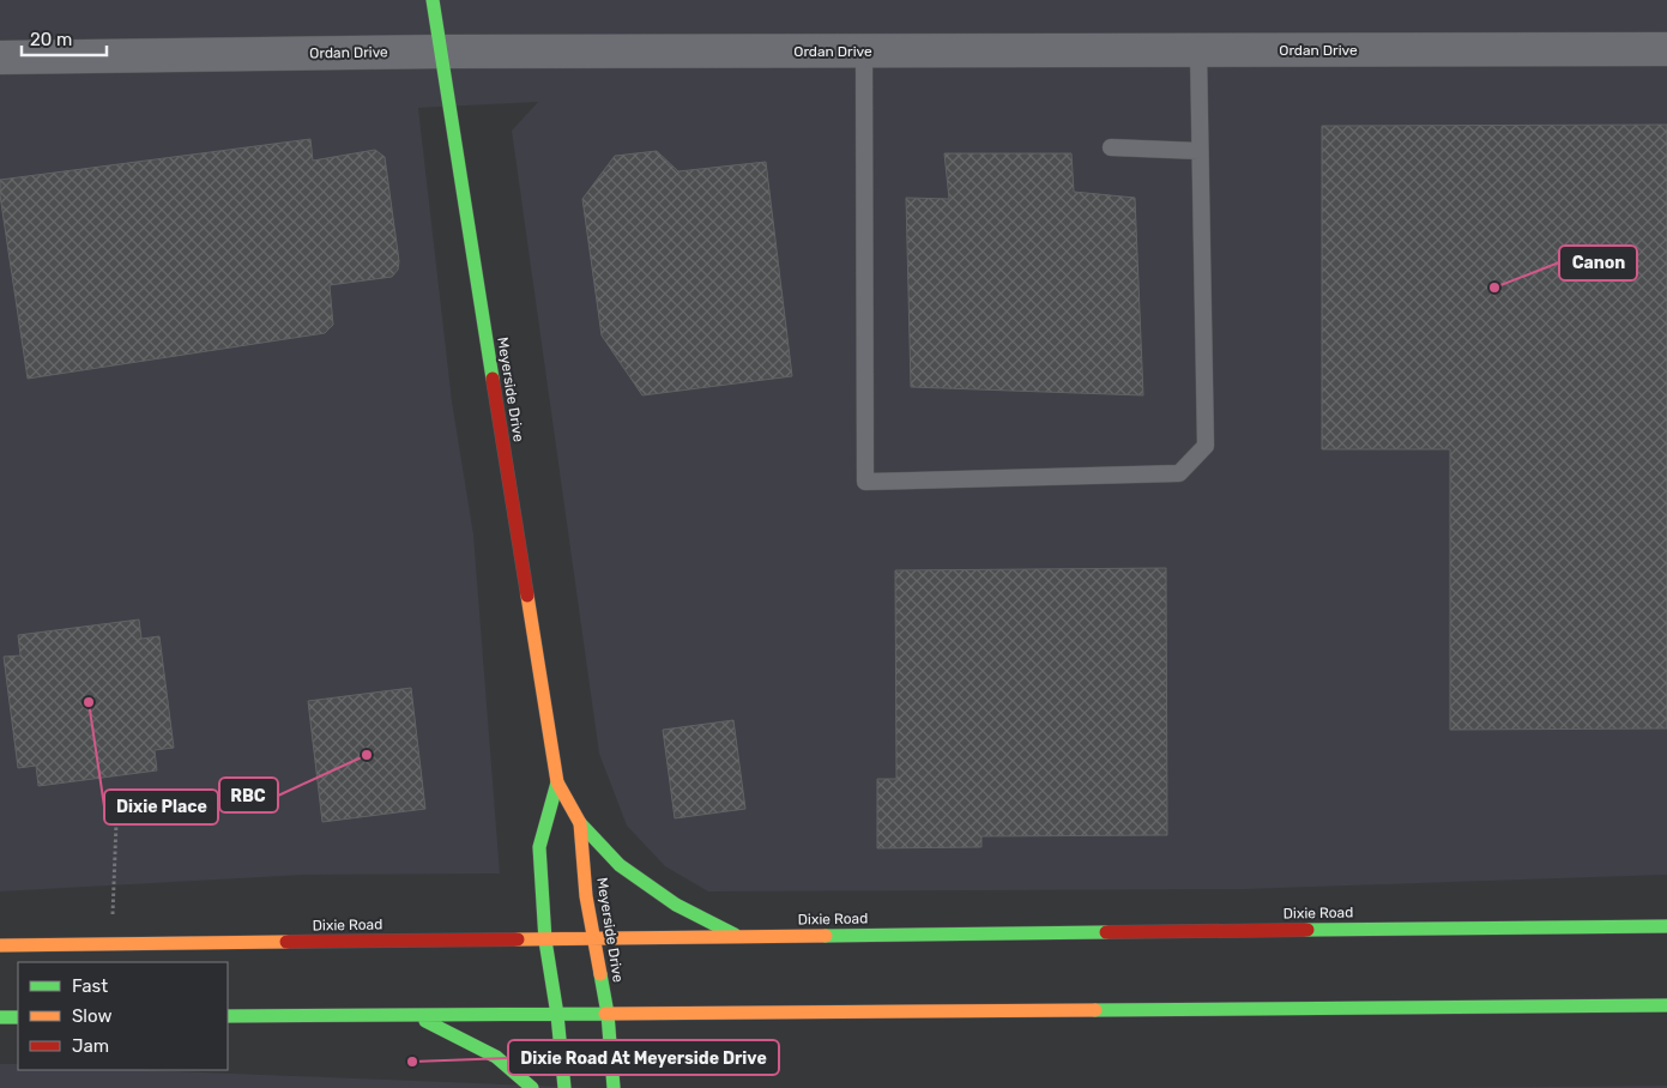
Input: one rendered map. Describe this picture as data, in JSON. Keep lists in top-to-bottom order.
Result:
{
  "streets": {
    "main road": ["Meyerside Drive", "Dixie Road"],
    "street": ["Ordan Drive"]
  },
  "crossings": [
    ["Ordan Drive", "Meyerside Drive"],
    ["Meyerside Drive", "Dixie Road"]
  ],
  "places": [
    "Canon",
    "Dixie Place",
    "RBC",
    "Dixie Road At Meyerside Drive"
  ],
  "legend": ["Fast", "Slow", "Jam"],
  "scale_bar": "20 m"
}
